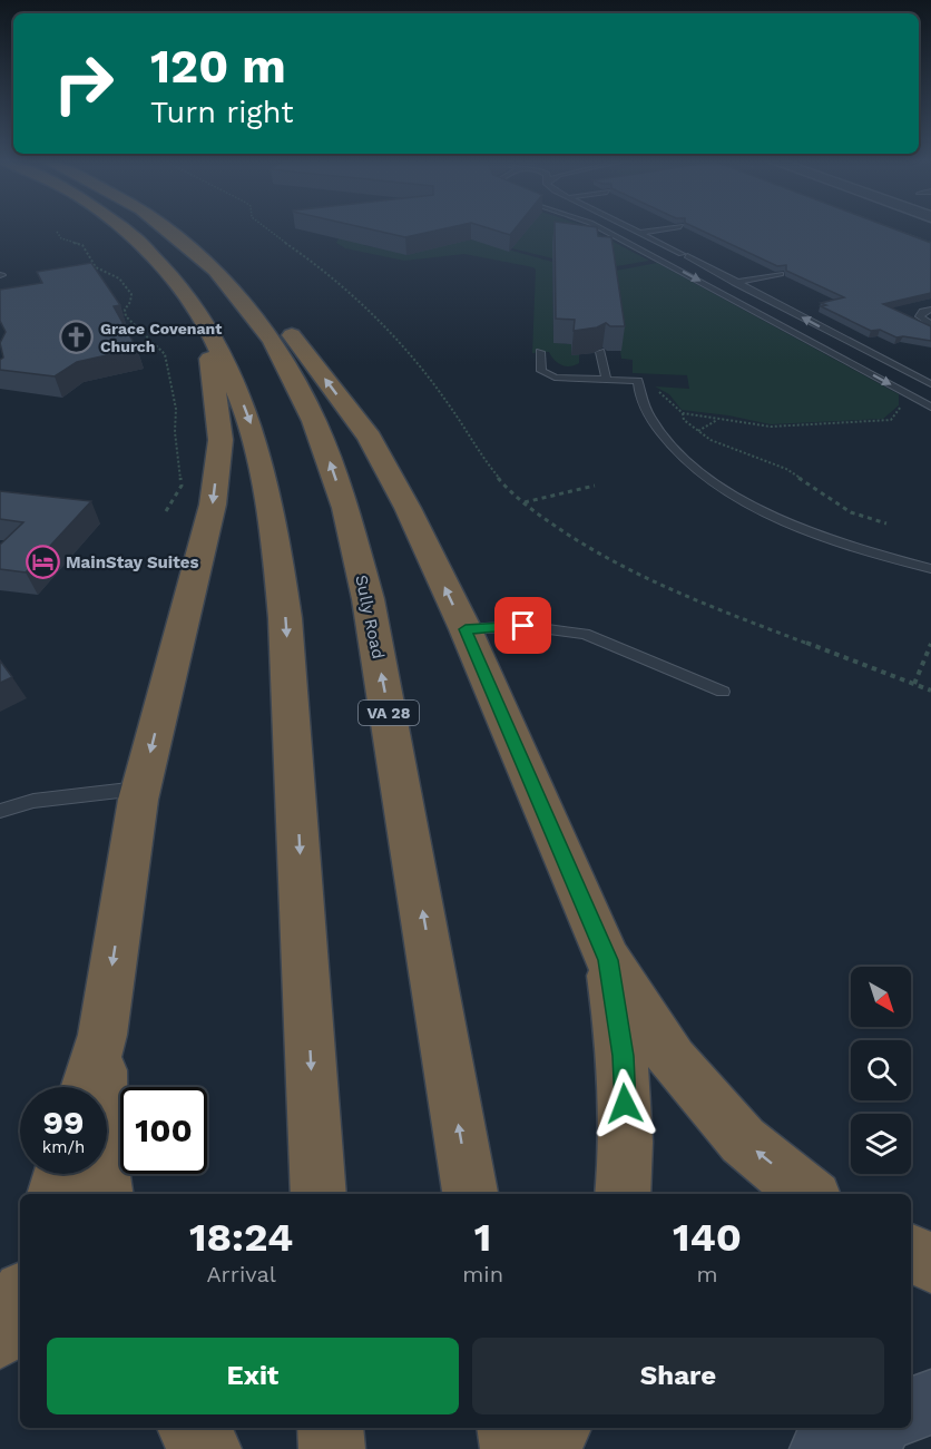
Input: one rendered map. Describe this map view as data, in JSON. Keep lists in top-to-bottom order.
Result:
{
  "streets": {
    "highway": ["Sully Road", "VA 28"]
  },
  "places": {
    "church": ["Grace Covenant Church"],
    "hotel": ["MainStay Suites"]
  },
  "north": "bottom right",
  "page": {
    "turn": ["120 m", "Turn right"],
    "speed": "99 km/h",
    "limit": "100",
    "eta": [
      "18:24",
      "Arrival",
      "1",
      "min",
      "140",
      "m"
    ],
    "buttons": ["Exit", "Share"]
  }
}
